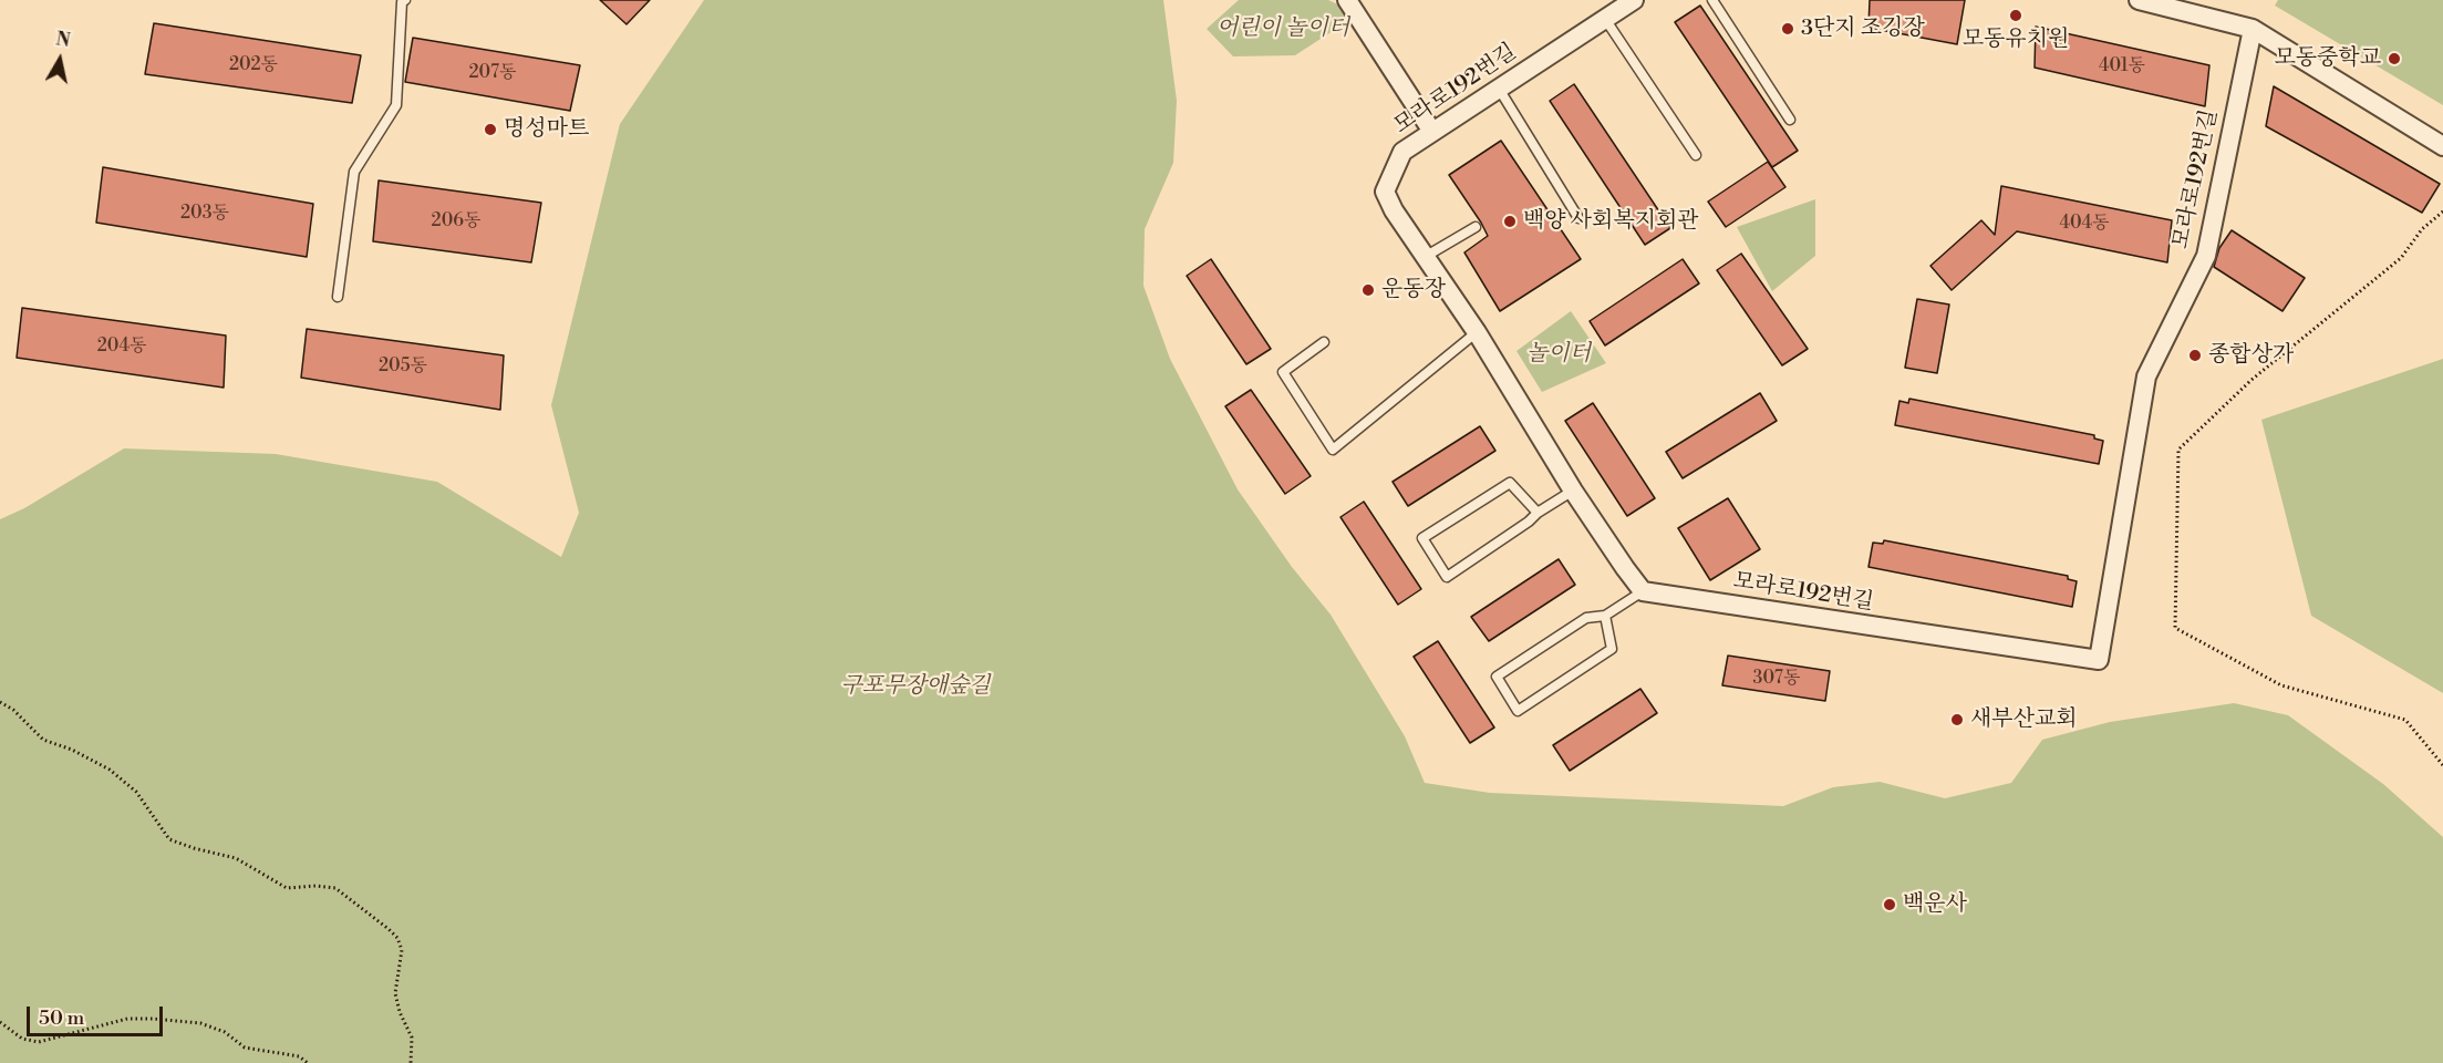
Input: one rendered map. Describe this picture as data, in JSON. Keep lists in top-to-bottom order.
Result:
{
  "streets": {
    "street": ["모라로192번길"]
  },
  "parks": ["어린이 놀이터", "놀이터", "구포무장애숲길"],
  "places": [
    "모동유치원",
    "3단지 조깅장",
    "모동중학교",
    "명성마트",
    "백양 사회복지회관",
    "운동장",
    "종합상가",
    "새부산교회",
    "백운사"
  ],
  "house_numbers": [
    "202동",
    "401동",
    "207동",
    "203동",
    "206동",
    "404동",
    "204동",
    "205동",
    "307동"
  ],
  "scale_bar": "50 m",
  "north": "top"
}
